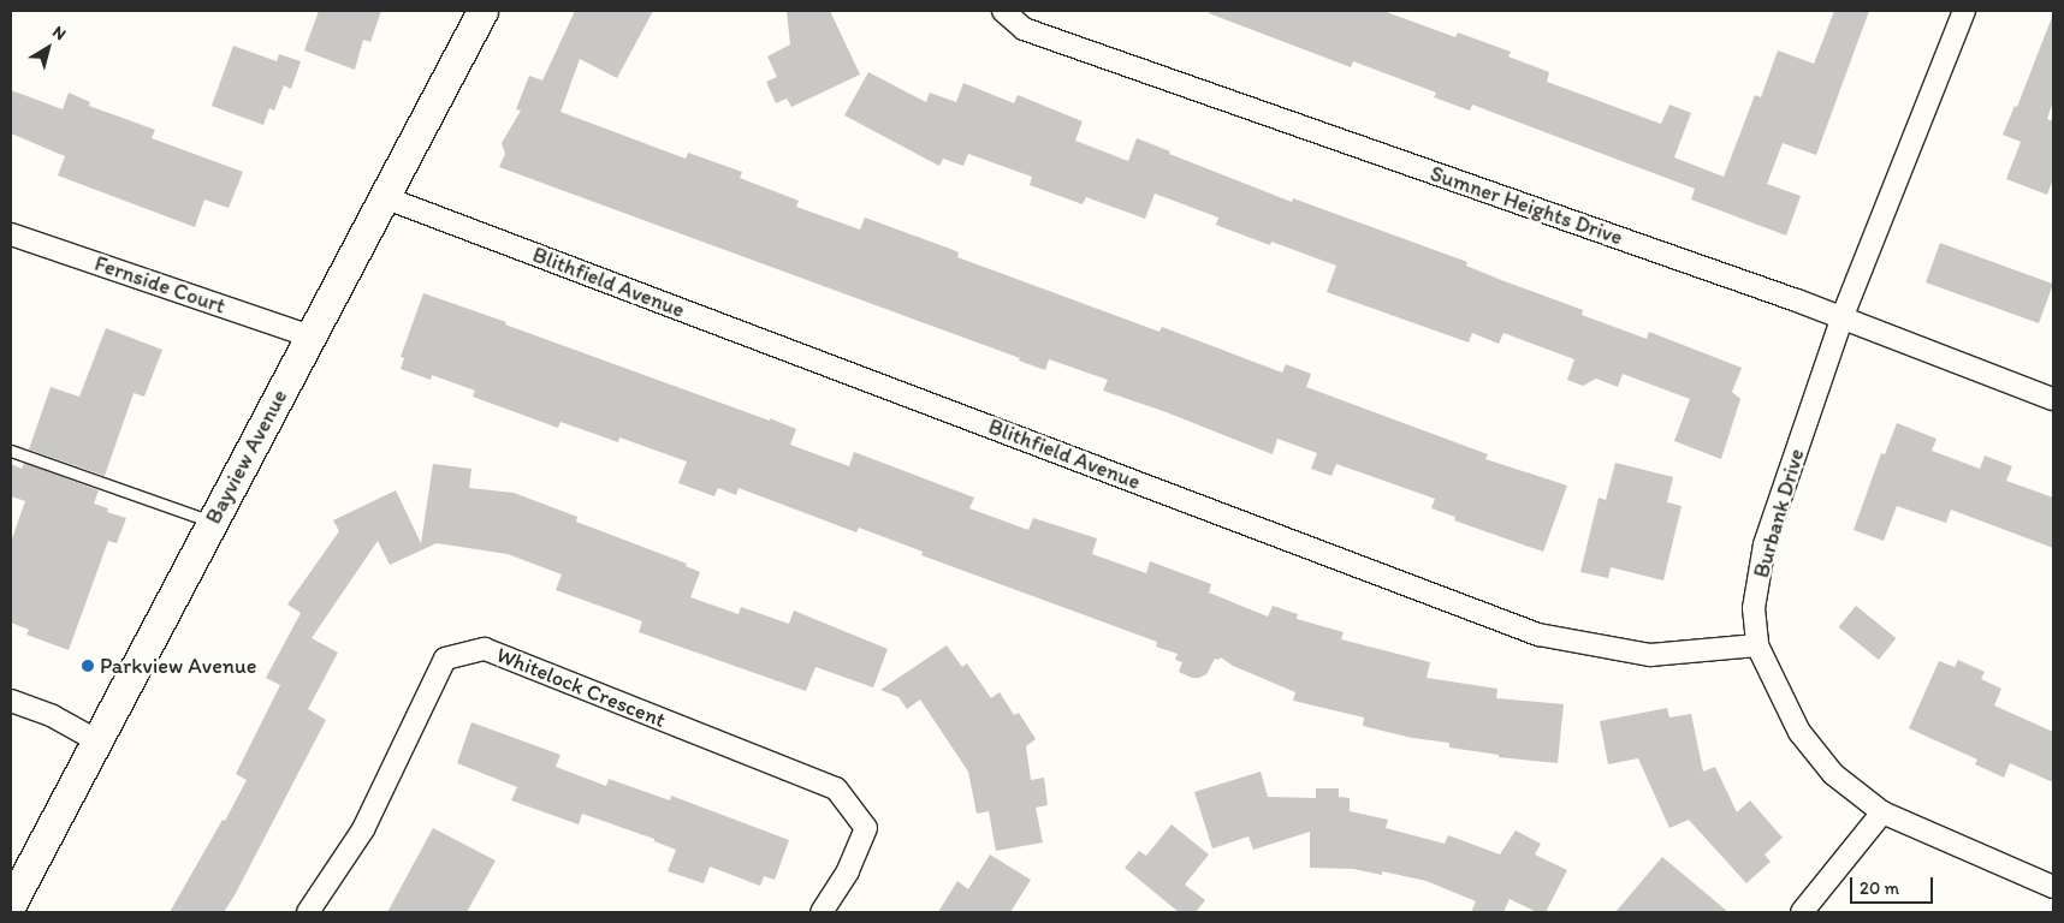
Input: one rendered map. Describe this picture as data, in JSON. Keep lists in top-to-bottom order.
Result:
{
  "streets": {
    "main road": ["Bayview Avenue"],
    "street": [
      "Sumner Heights Drive",
      "Blithfield Avenue",
      "Fernside Court",
      "Burbank Drive",
      "Whitelock Crescent"
    ]
  },
  "crossings": [
    ["Sumner Heights Drive", "Burbank Drive"],
    ["Blithfield Avenue", "Bayview Avenue"],
    ["Blithfield Avenue", "Burbank Drive"],
    ["Fernside Court", "Bayview Avenue"]
  ],
  "places": ["Parkview Avenue"],
  "scale_bar": "20 m",
  "north": "top right"
}
